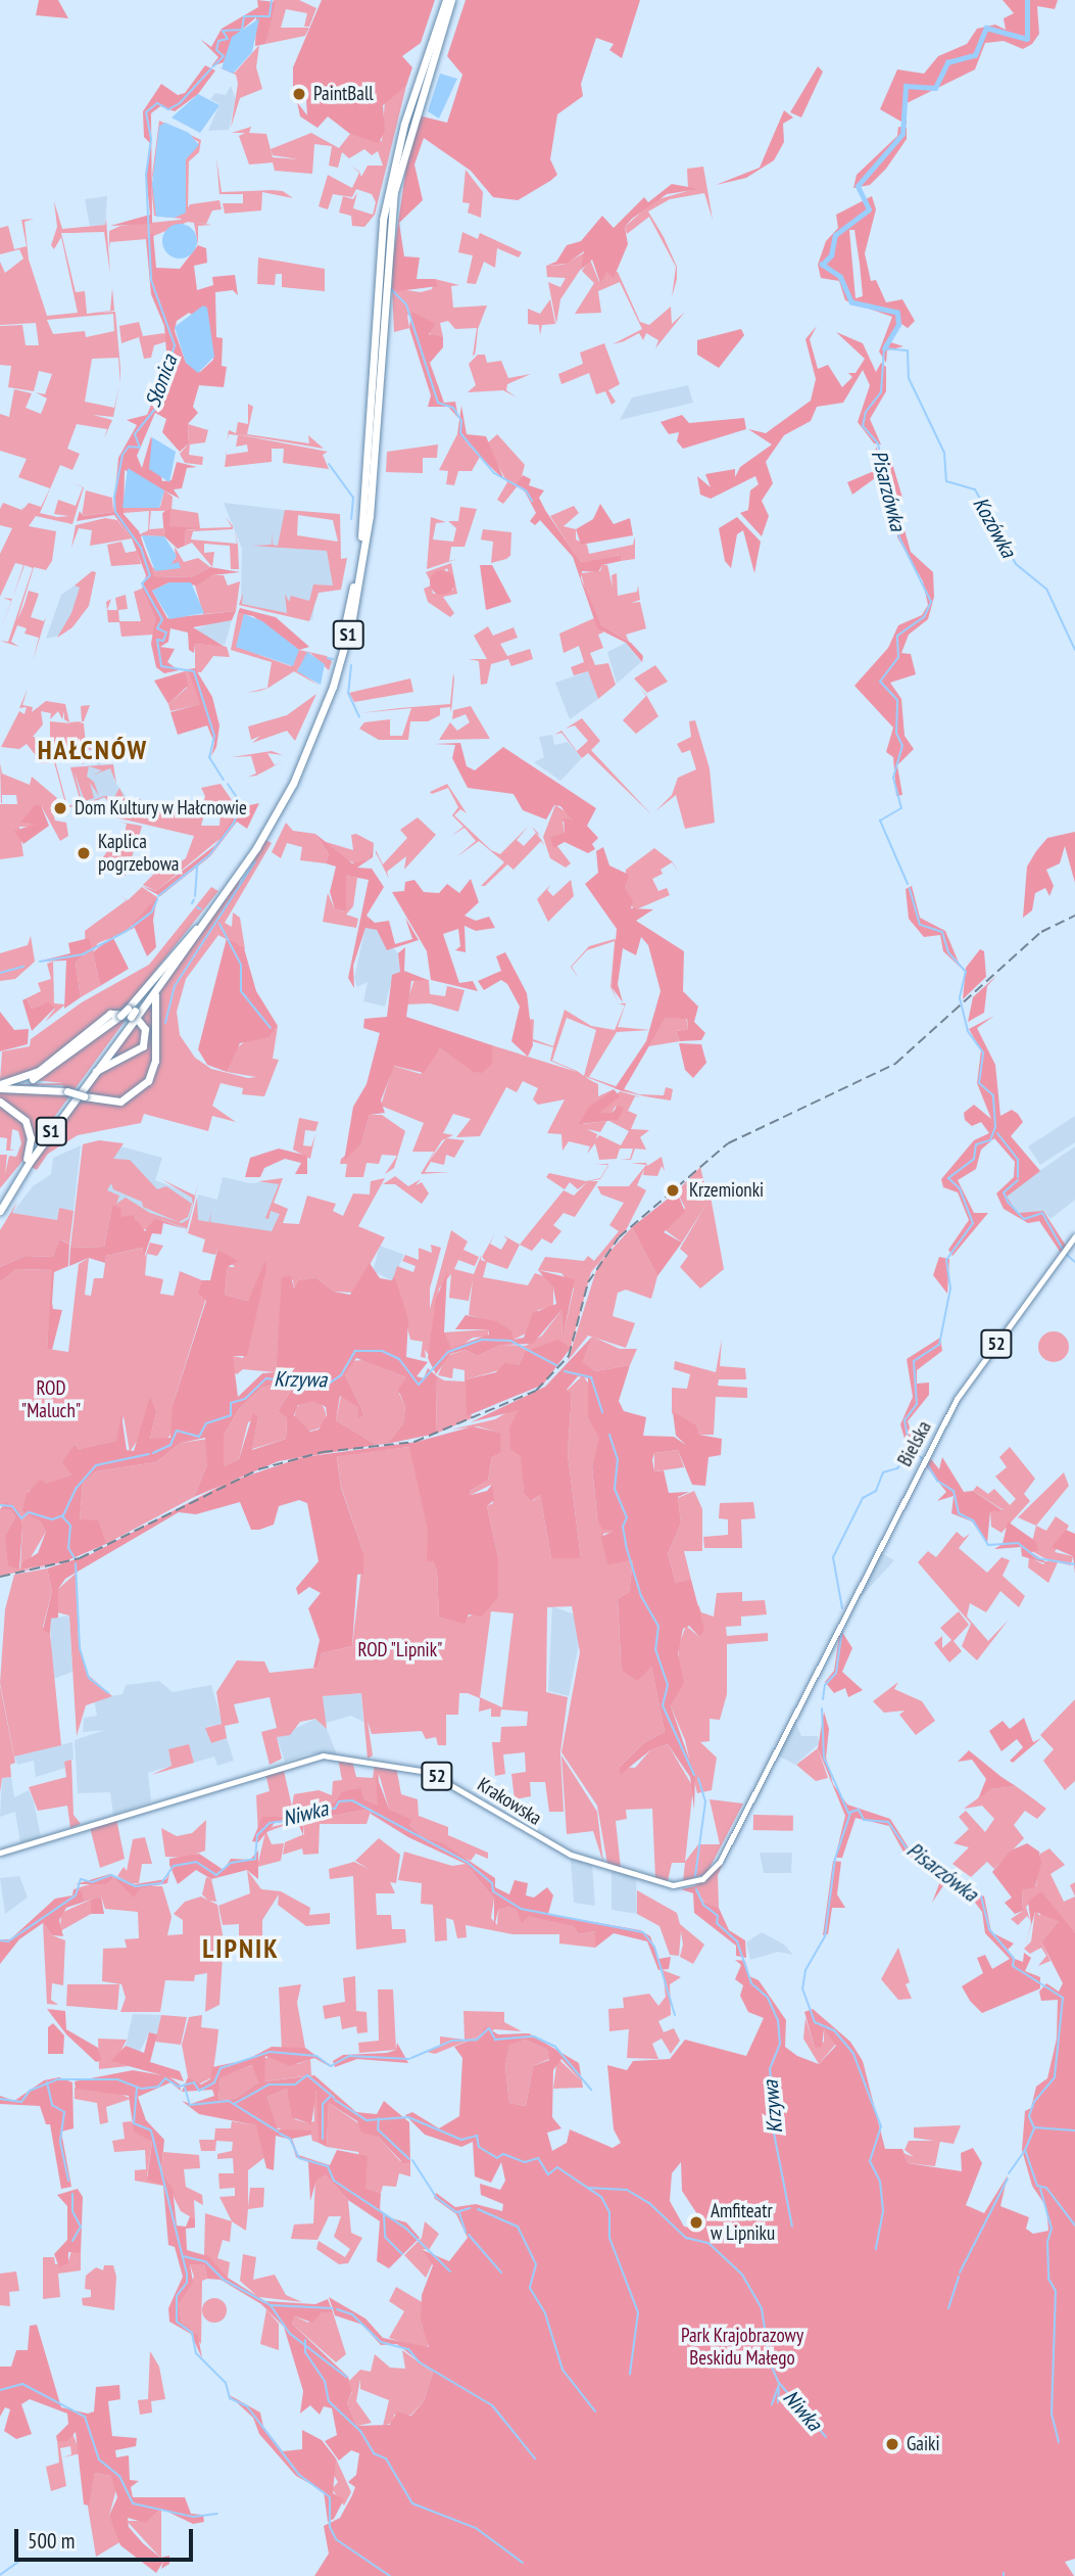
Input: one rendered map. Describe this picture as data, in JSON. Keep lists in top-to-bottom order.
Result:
{
  "streets": {
    "highway": ["S1"],
    "main road": ["52", "Bielska", "Krakowska"]
  },
  "crossings": [
    ["Bielska", "Krakowska"]
  ],
  "districts": ["HAŁCNÓW", "LIPNIK"],
  "water": [
    "Słonica",
    "Pisarzówka",
    "Kozówka",
    "Krzywa",
    "Niwka"
  ],
  "parks": ["ROD \"Maluch\"", "ROD \"Lipnik\"", "Park Krajobrazowy Beskidu Małego"],
  "places": [
    "PaintBall",
    "Dom Kultury w Hałcnowie",
    "Kaplica pogrzebowa",
    "Krzemionki",
    "Amfiteatr w Lipniku",
    "Gaiki"
  ],
  "scale_bar": "500 m"
}
